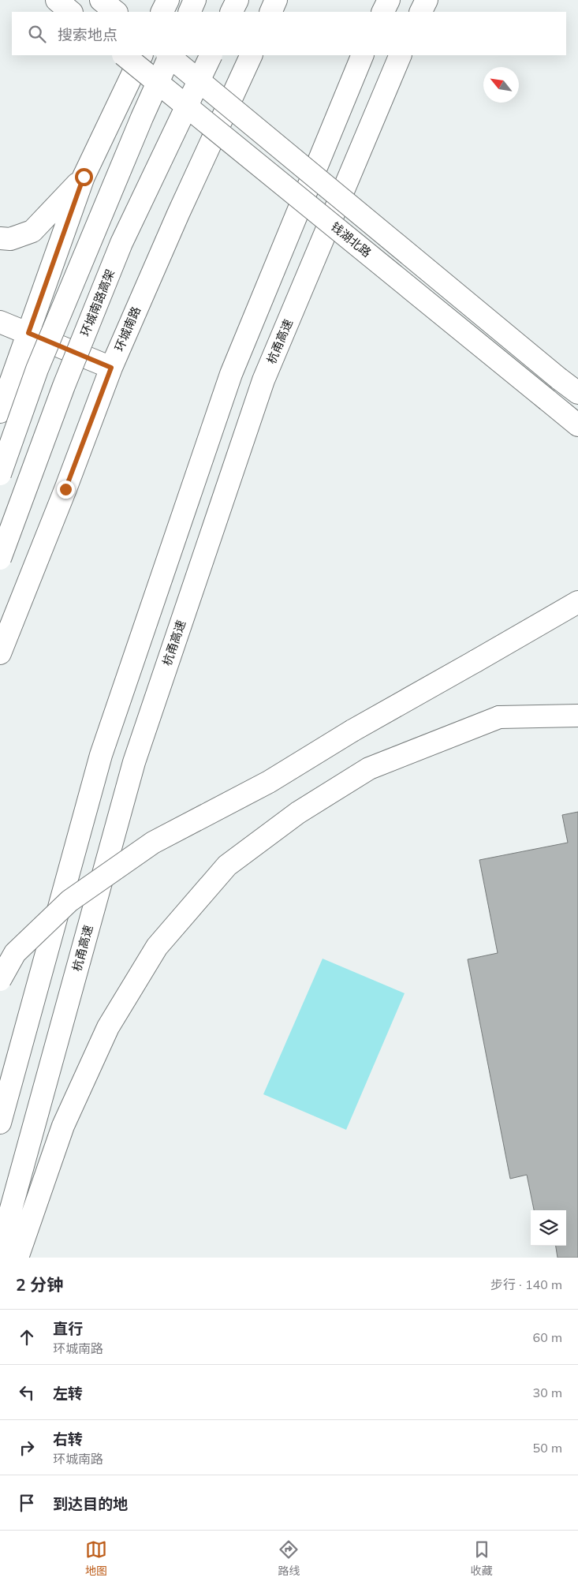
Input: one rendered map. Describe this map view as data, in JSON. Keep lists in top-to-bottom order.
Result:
{
  "streets": {
    "main road": [
      "钱湖北路",
      "环城南路高架",
      "环城南路",
      "杭甬高速"
    ]
  },
  "north": "top left",
  "page": {
    "search": "搜索地点",
    "heading": ["2 分钟", "步行 · 140 m"],
    "list": [
      ["直行", "环城南路", "60 m"],
      ["左转", "30 m"],
      ["右转", "环城南路", "50 m"],
      "到达目的地"
    ],
    "nav": ["地图", "路线", "收藏"]
  }
}
